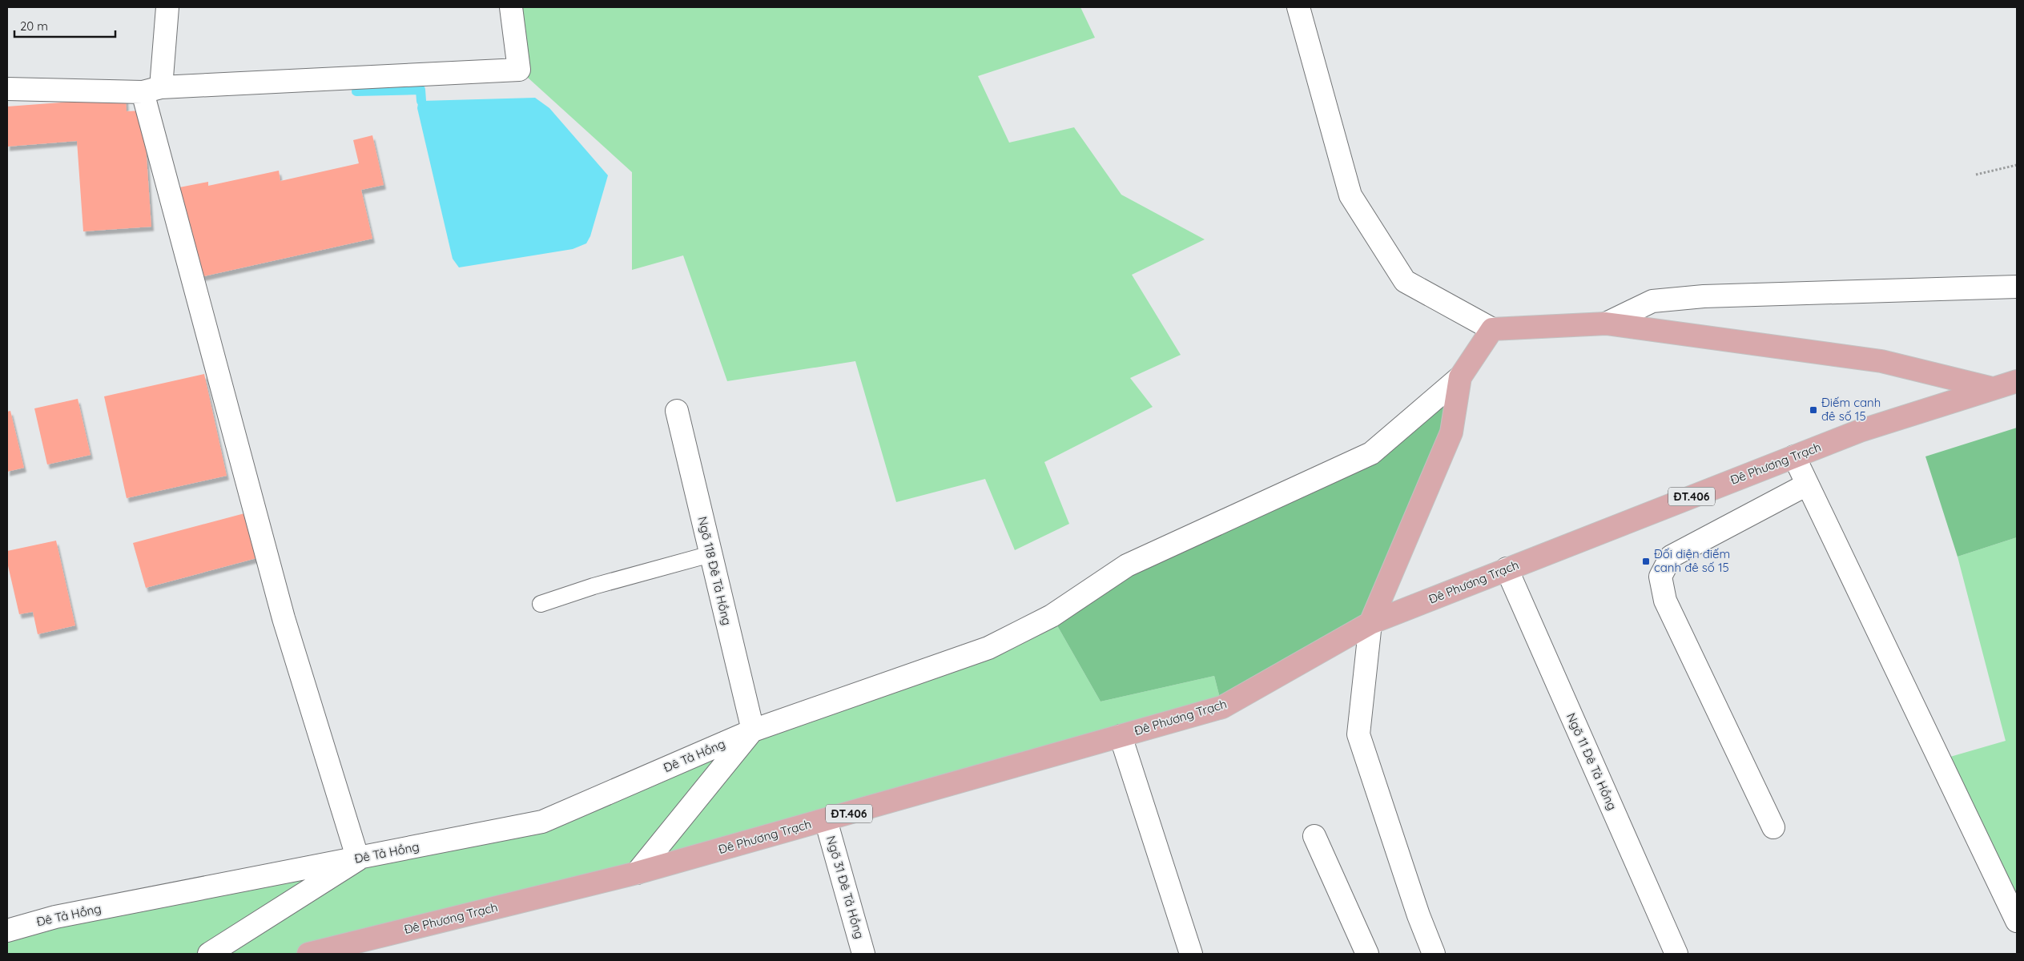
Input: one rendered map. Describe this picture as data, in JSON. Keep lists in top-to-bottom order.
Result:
{
  "streets": {
    "main road": ["Đê Phương Trạch", "ĐT.406"],
    "street": [
      "Ngõ 118 Đê Tả Hồng",
      "Đê Tả Hồng",
      "Ngõ 11 Đê Tả Hồng",
      "Ngõ 31 Đê Tả Hồng"
    ]
  },
  "crossings": [
    ["Đê Phương Trạch", "Ngõ 11 Đê Tả Hồng"],
    ["Đê Phương Trạch", "Ngõ 31 Đê Tả Hồng"],
    ["Ngõ 118 Đê Tả Hồng", "Đê Tả Hồng"]
  ],
  "places": {
    "transit": ["Điếm canh đê số 15", "Đối diện điếm canh đê số 15"]
  },
  "scale_bar": "20 m"
}
